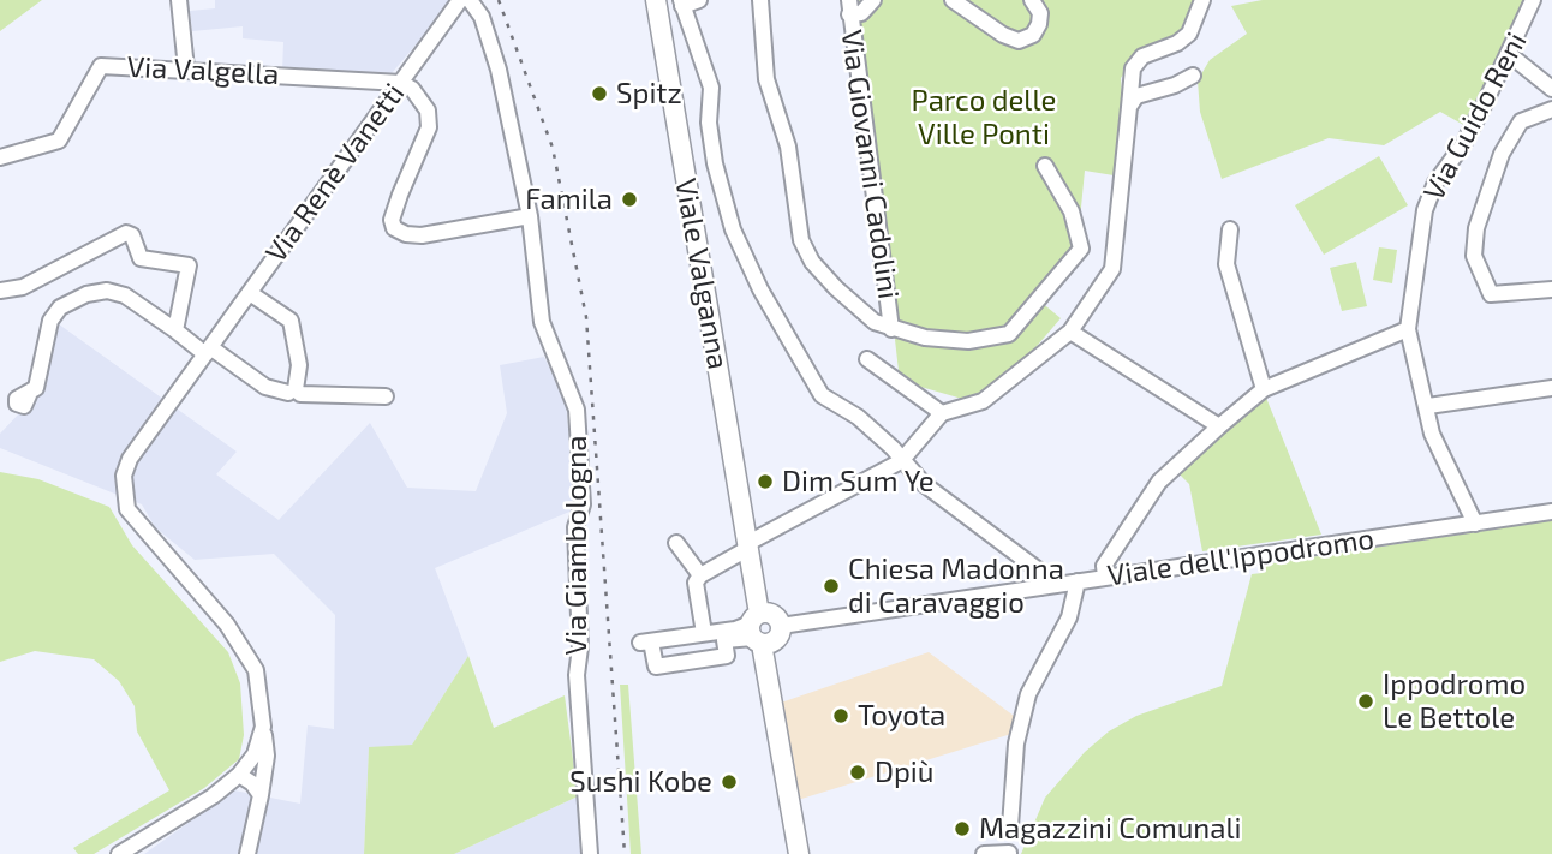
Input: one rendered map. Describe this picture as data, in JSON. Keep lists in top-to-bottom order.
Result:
{
  "streets": {
    "main road": ["Viale Valganna"],
    "street": [
      "Via Valgella",
      "Via Guido Reni",
      "Via Giovanni Cadolini",
      "Via Renè Vanetti",
      "Via Giambologna",
      "Viale dell'Ippodromo"
    ]
  },
  "crossings": [
    ["Via Valgella", "Via Renè Vanetti"]
  ],
  "parks": ["Parco delle Ville Ponti"],
  "places": [
    "Spitz",
    "Famila",
    "Dim Sum Ye",
    "Chiesa Madonna di Caravaggio",
    "Ippodromo Le Bettole",
    "Toyota",
    "Dpiù",
    "Sushi Kobe",
    "Magazzini Comunali"
  ]
}
